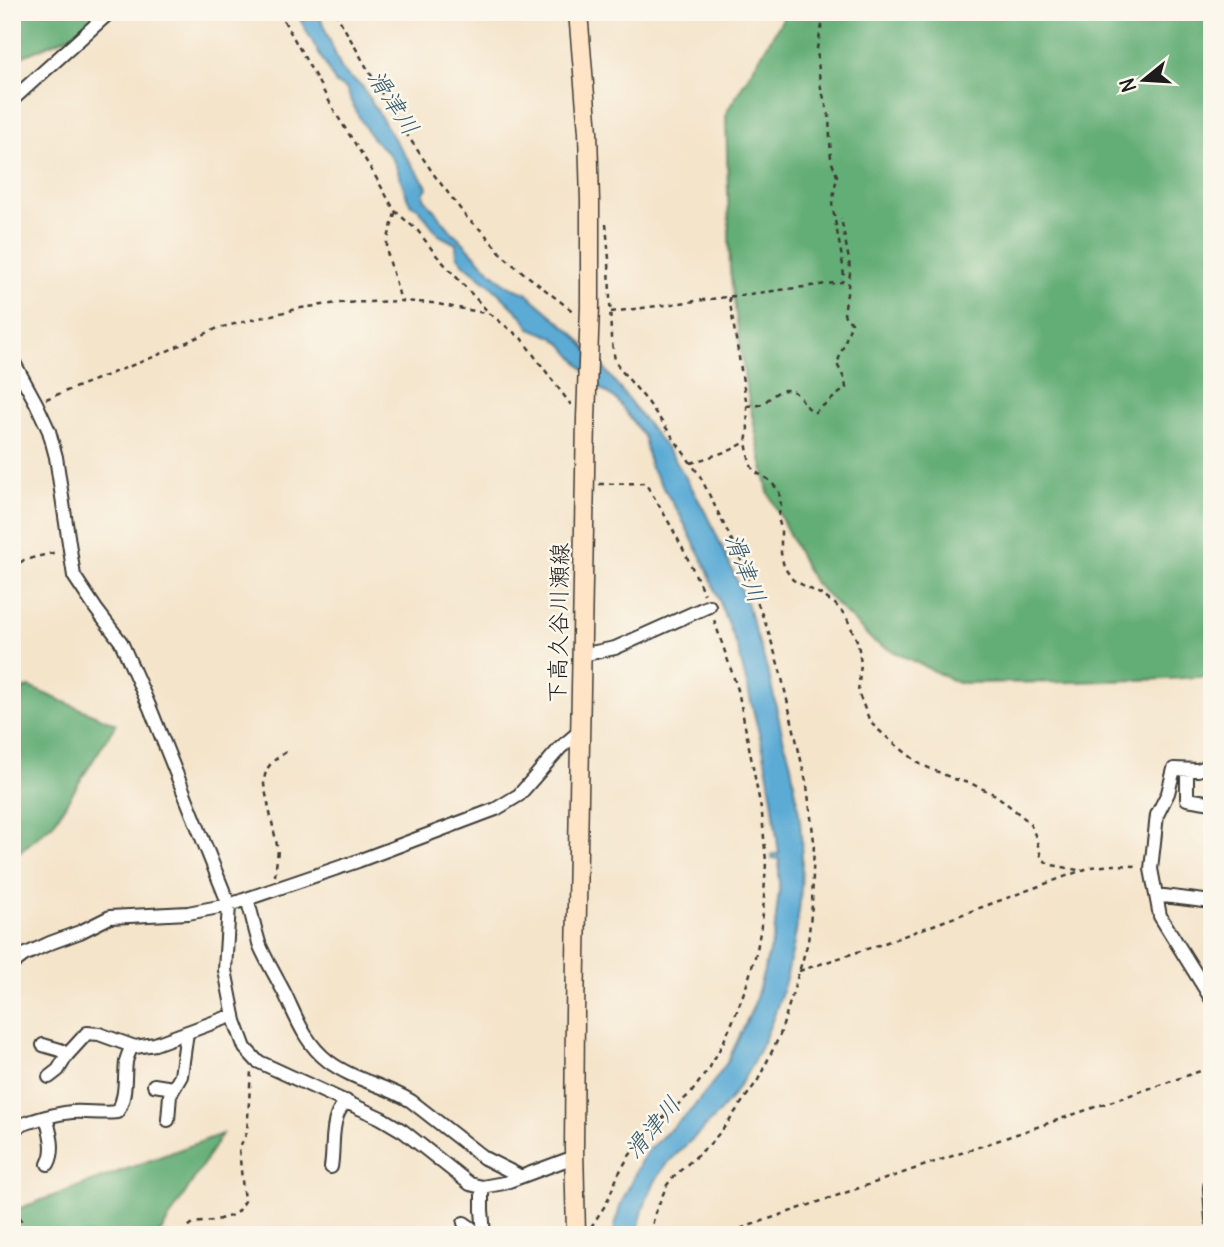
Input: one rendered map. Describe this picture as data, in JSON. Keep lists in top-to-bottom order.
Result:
{
  "streets": {
    "main road": ["下高久谷川瀬線"]
  },
  "water": ["滑津川"],
  "north": "left"
}
